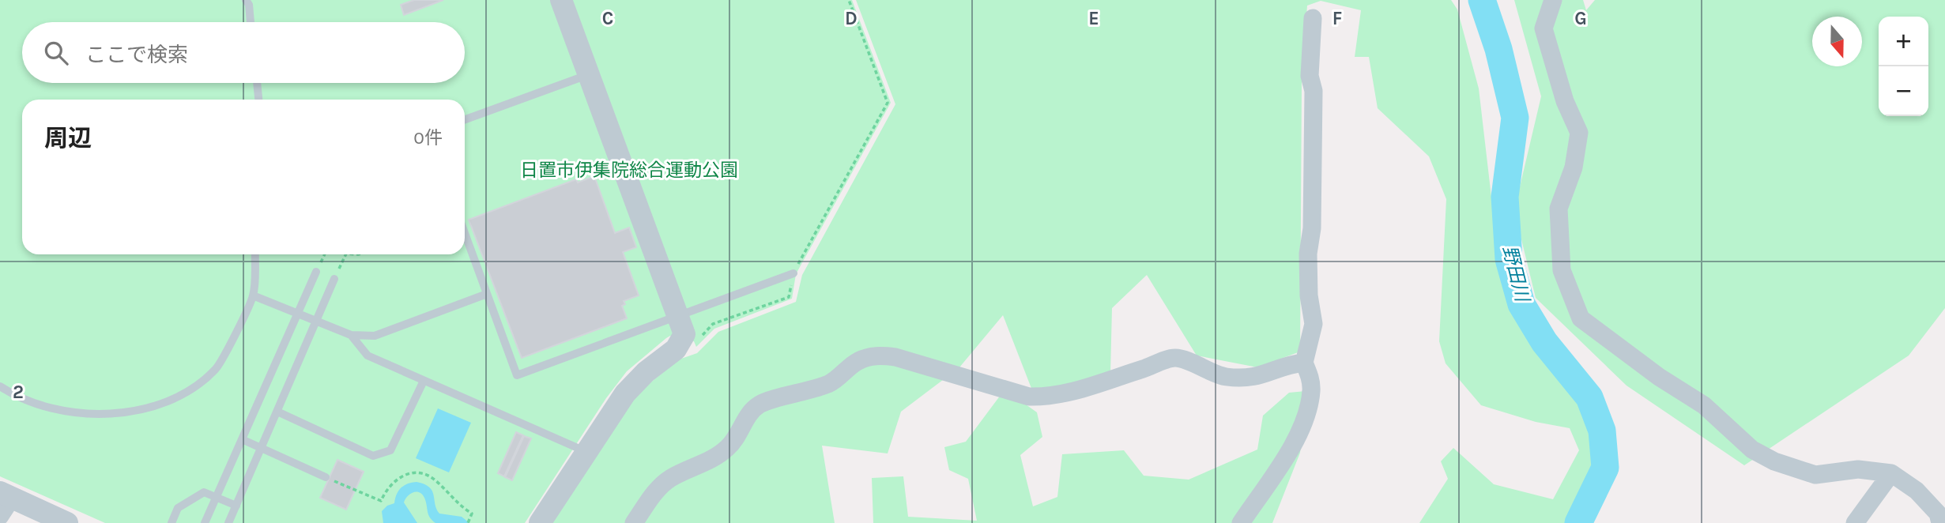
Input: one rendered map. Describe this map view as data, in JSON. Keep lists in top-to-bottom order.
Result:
{
  "water": ["野田川"],
  "parks": ["日置市伊集院総合運動公園"],
  "north": "bottom",
  "page": {
    "map_buttons": ["+", "−"],
    "search": "ここで検索",
    "heading": ["周辺", "0件"]
  },
  "grid": {
    "columns": [
      "C",
      "D",
      "E",
      "F",
      "G"
    ],
    "rows": ["2"]
  }
}
